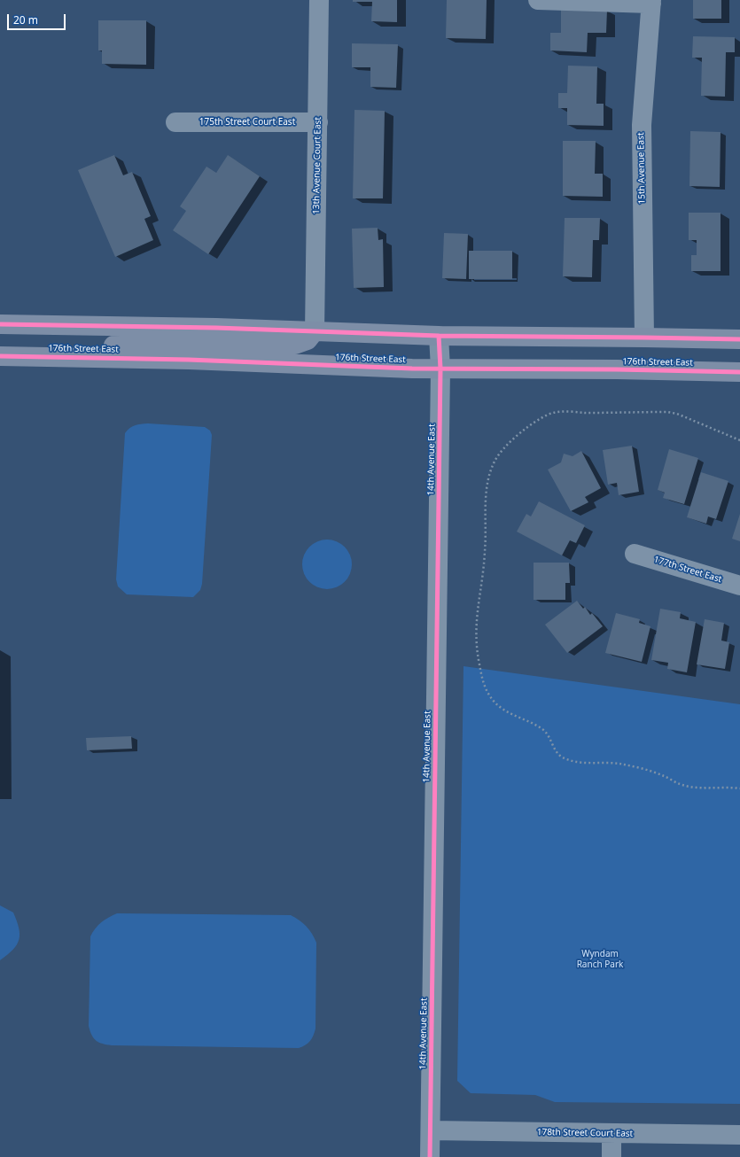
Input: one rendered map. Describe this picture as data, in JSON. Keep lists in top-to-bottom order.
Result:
{
  "streets": {
    "main road": ["176th Street East"],
    "street": [
      "175th Street Court East",
      "13th Avenue Court East",
      "15th Avenue East",
      "14th Avenue East",
      "177th Street East",
      "178th Street Court East"
    ]
  },
  "crossings": [
    ["175th Street Court East", "13th Avenue Court East"],
    ["176th Street East", "14th Avenue East"],
    ["14th Avenue East", "178th Street Court East"]
  ],
  "parks": ["Wyndam Ranch Park"],
  "scale_bar": "20 m"
}
